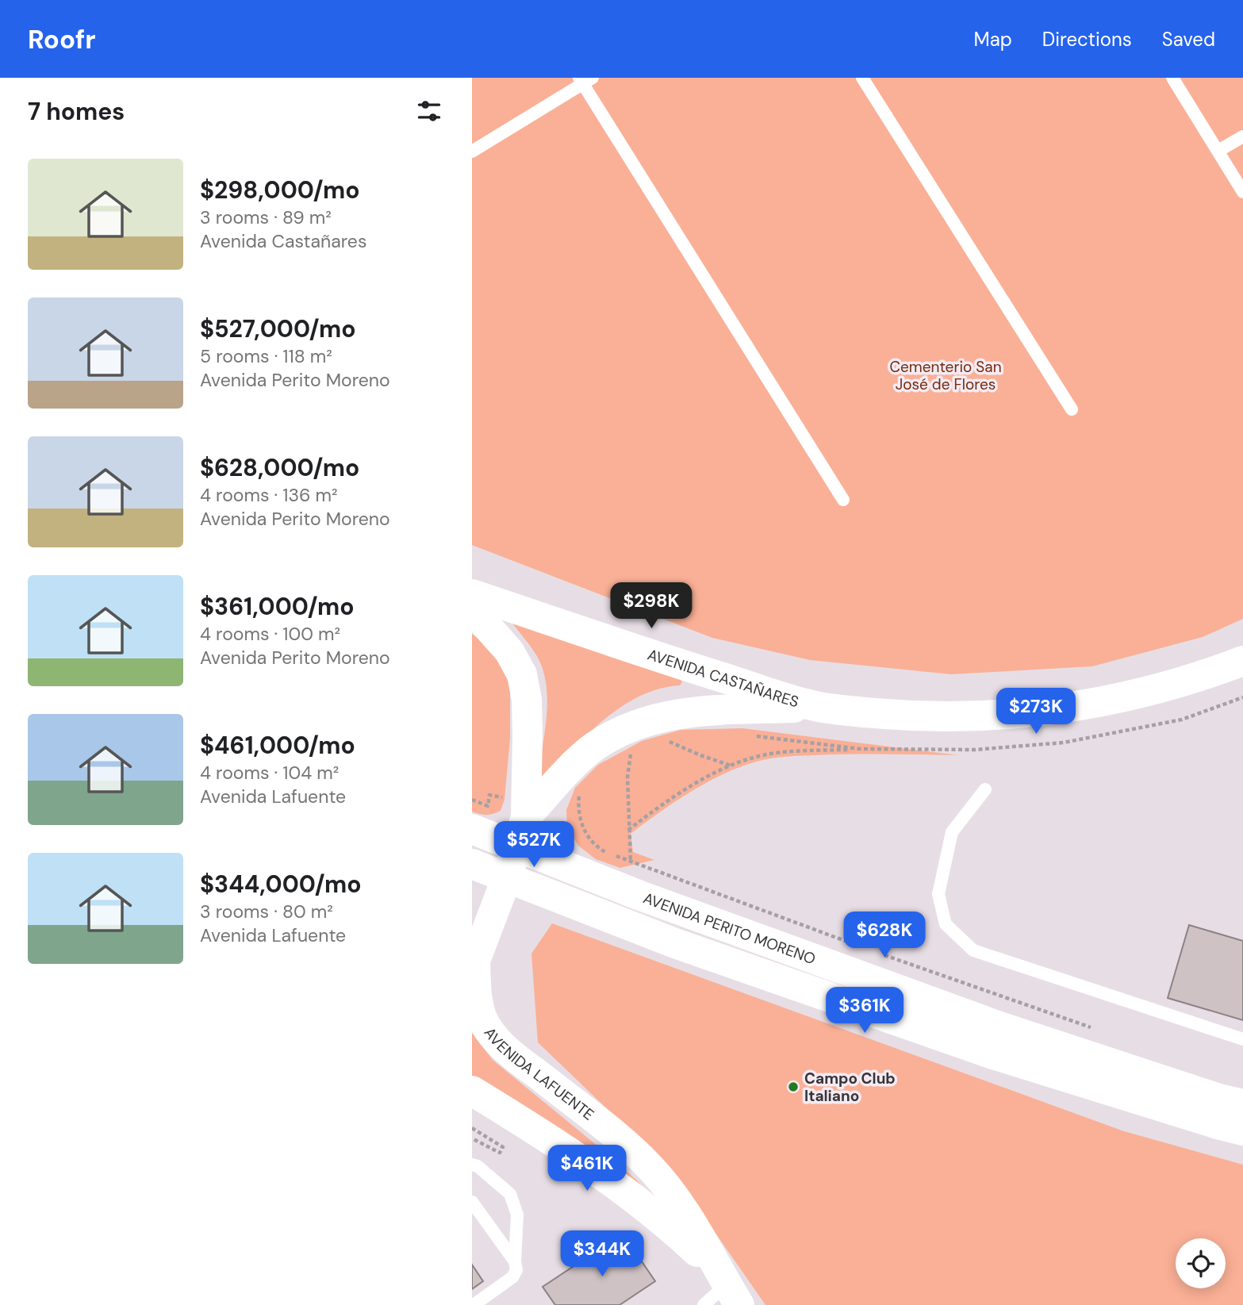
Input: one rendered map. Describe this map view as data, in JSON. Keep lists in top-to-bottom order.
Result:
{
  "streets": {
    "main road": ["AVENIDA CASTAÑARES", "AVENIDA PERITO MORENO", "AVENIDA LAFUENTE"]
  },
  "parks": ["Cementerio San José de Flores"],
  "places": ["Campo Club Italiano"],
  "page": {
    "header": "Roofr",
    "nav": ["Map", "Directions", "Saved"],
    "heading": "7 homes",
    "list": [
      {
        "name": "$298,000/mo",
        "note": "3 rooms · 89 m² · Avenida Castañares"
      },
      {
        "name": "$527,000/mo",
        "note": "5 rooms · 118 m² · Avenida Perito Moreno"
      },
      {
        "name": "$628,000/mo",
        "note": "4 rooms · 136 m² · Avenida Perito Moreno"
      },
      {
        "name": "$361,000/mo",
        "note": "4 rooms · 100 m² · Avenida Perito Moreno"
      },
      {
        "name": "$461,000/mo",
        "note": "4 rooms · 104 m² · Avenida Lafuente"
      },
      {
        "name": "$344,000/mo",
        "note": "3 rooms · 80 m² · Avenida Lafuente"
      }
    ],
    "price": [
      "$298K",
      "$273K",
      "$527K",
      "$628K",
      "$361K",
      "$461K",
      "$344K"
    ]
  }
}
